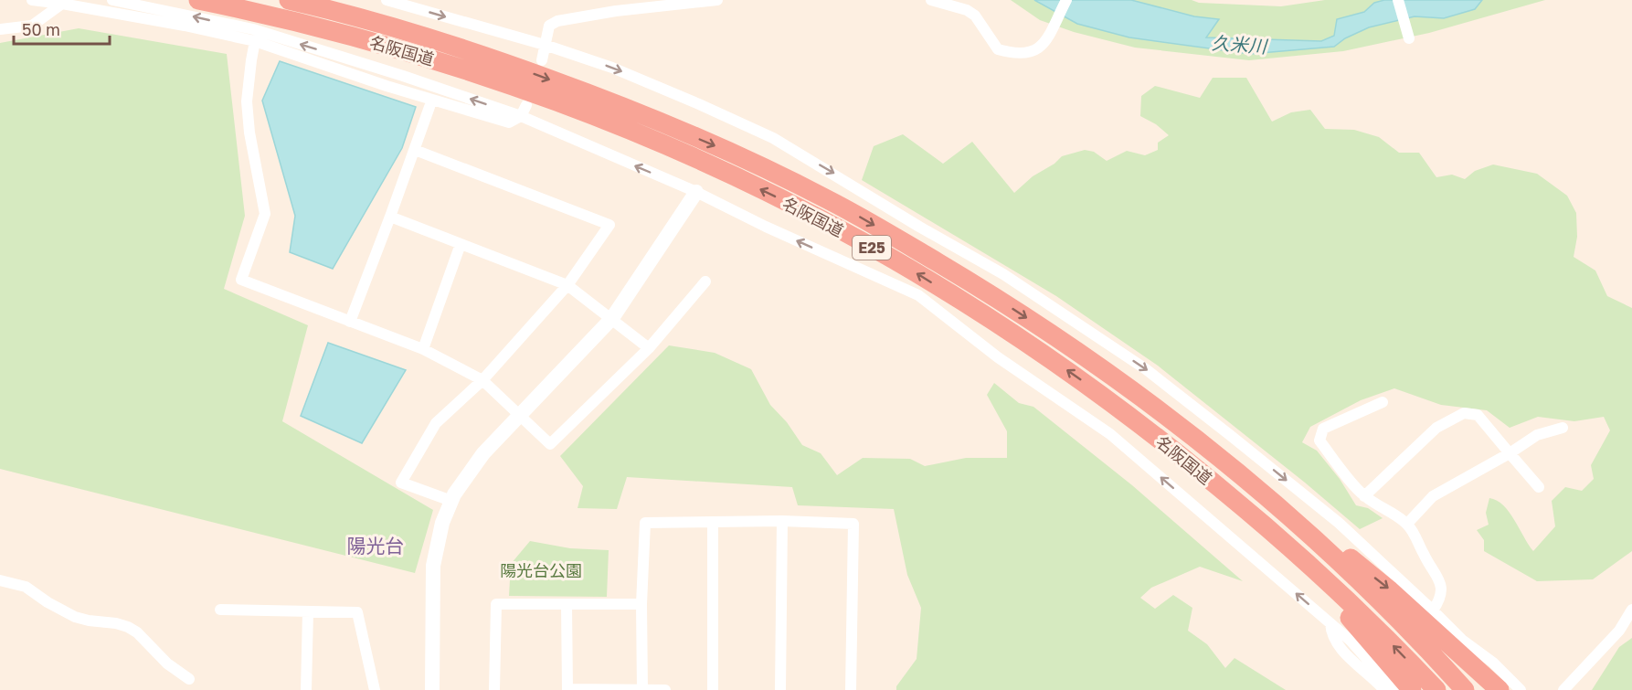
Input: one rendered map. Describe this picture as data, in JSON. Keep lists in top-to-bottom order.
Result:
{
  "streets": {
    "highway": ["名阪国道", "E25"]
  },
  "districts": ["陽光台"],
  "water": ["久米川"],
  "parks": ["陽光台公園"],
  "scale_bar": "50 m"
}
